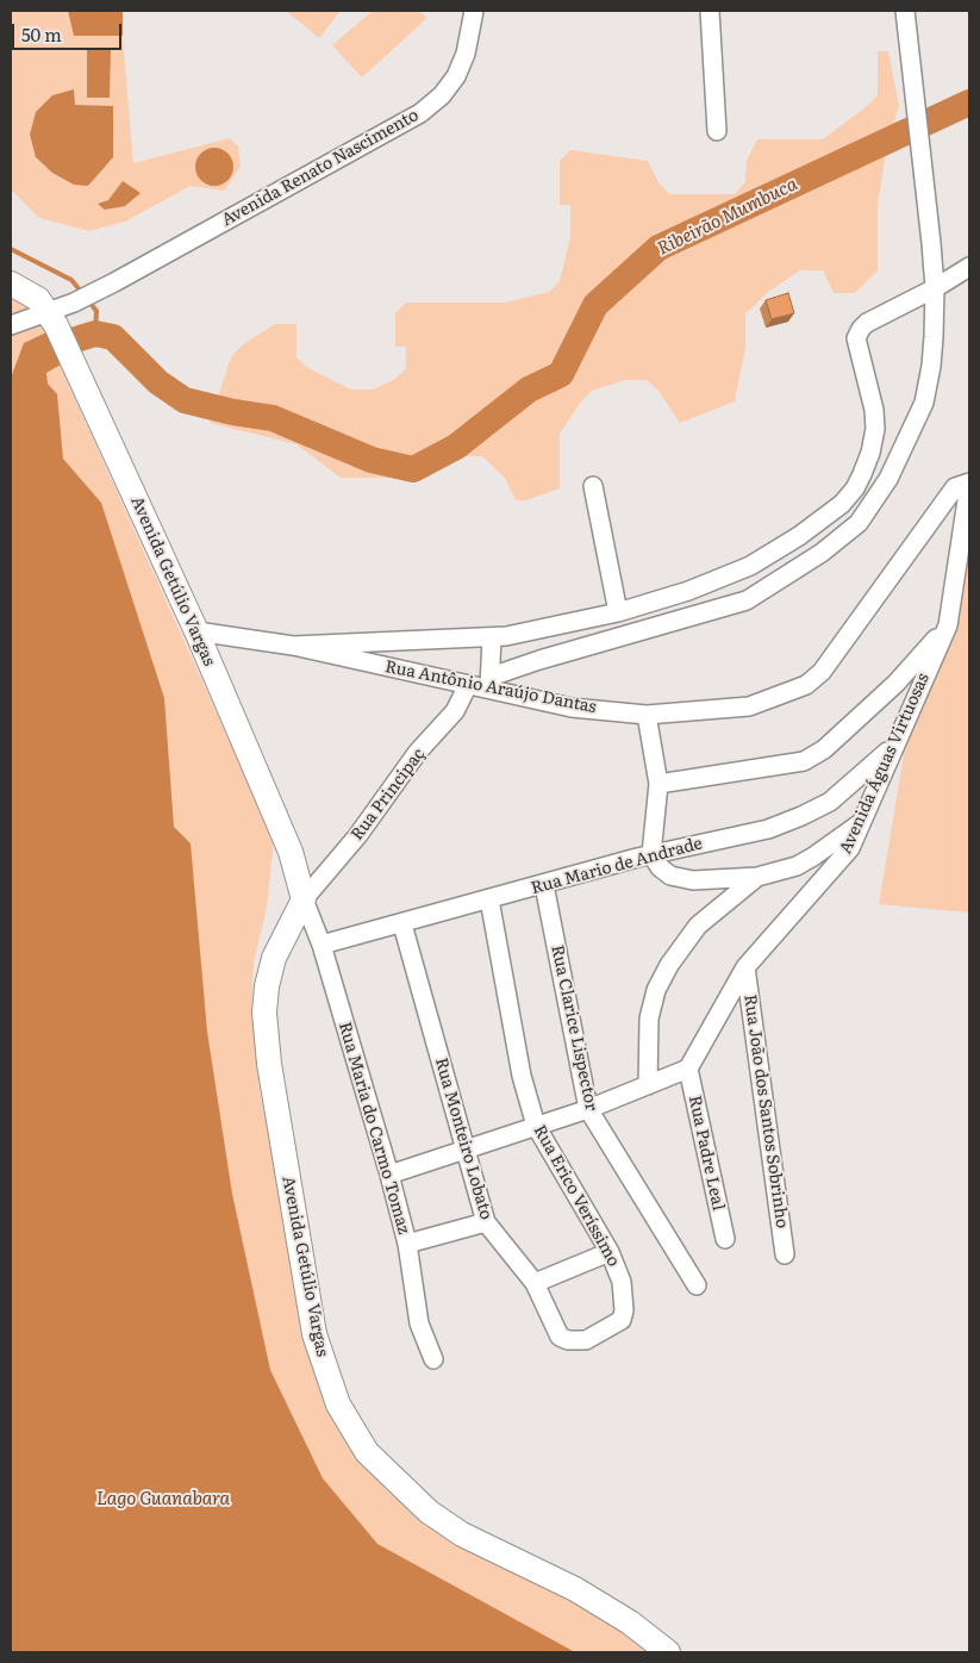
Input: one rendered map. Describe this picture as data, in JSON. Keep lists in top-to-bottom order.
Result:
{
  "streets": {
    "main road": ["Avenida Getúlio Vargas"],
    "street": [
      "Avenida Renato Nascimento",
      "Rua Antônio Araújo Dantas",
      "Avenida Águas Virtuosas",
      "Rua Principaç",
      "Rua Mario de Andrade",
      "Rua Clarice Lispector",
      "Rua João dos Santos Sobrinho",
      "Rua Maria do Carmo Tomaz",
      "Rua Monteiro Lobato",
      "Rua Padre Leal",
      "Rua Erico Veríssimo"
    ]
  },
  "crossings": [
    ["Avenida Renato Nascimento", "Avenida Getúlio Vargas"],
    ["Avenida Getúlio Vargas", "Rua Antônio Araújo Dantas"],
    ["Avenida Getúlio Vargas", "Rua Principaç"],
    ["Avenida Getúlio Vargas", "Rua Maria do Carmo Tomaz"],
    ["Rua Antônio Araújo Dantas", "Avenida Águas Virtuosas"],
    ["Rua Antônio Araújo Dantas", "Rua Principaç"],
    ["Avenida Águas Virtuosas", "Rua Mario de Andrade"],
    ["Avenida Águas Virtuosas", "Rua João dos Santos Sobrinho"],
    ["Avenida Águas Virtuosas", "Rua Padre Leal"],
    ["Rua Principaç", "Rua Maria do Carmo Tomaz"],
    ["Rua Mario de Andrade", "Rua Clarice Lispector"],
    ["Rua Mario de Andrade", "Rua Maria do Carmo Tomaz"],
    ["Rua Mario de Andrade", "Rua Monteiro Lobato"],
    ["Rua Mario de Andrade", "Rua Erico Veríssimo"],
    ["Rua Monteiro Lobato", "Rua Erico Veríssimo"]
  ],
  "water": ["Ribeirão Mumbuca", "Lago Guanabara"],
  "scale_bar": "50 m"
}
